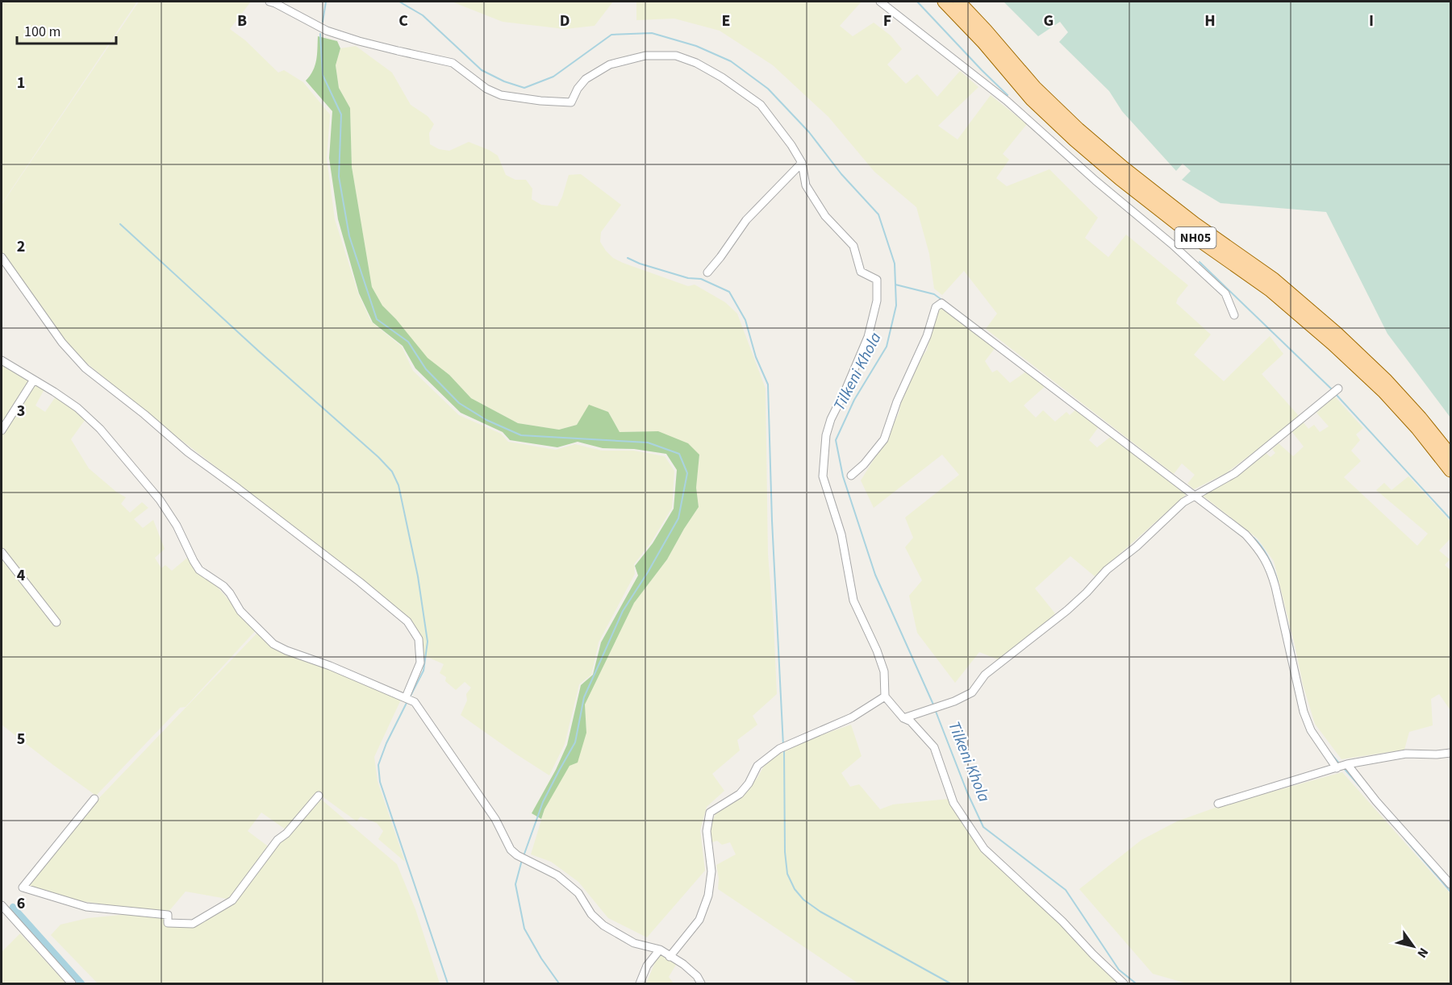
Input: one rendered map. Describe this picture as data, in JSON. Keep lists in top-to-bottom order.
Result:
{
  "streets": {
    "main road": ["NH05"]
  },
  "water": ["Tilkeni Khola"],
  "scale_bar": "100 m",
  "north": "bottom right",
  "grid": {
    "columns": [
      "B",
      "C",
      "D",
      "E",
      "F",
      "G",
      "H",
      "I"
    ],
    "rows": [
      "1",
      "2",
      "3",
      "4",
      "5",
      "6"
    ]
  }
}
